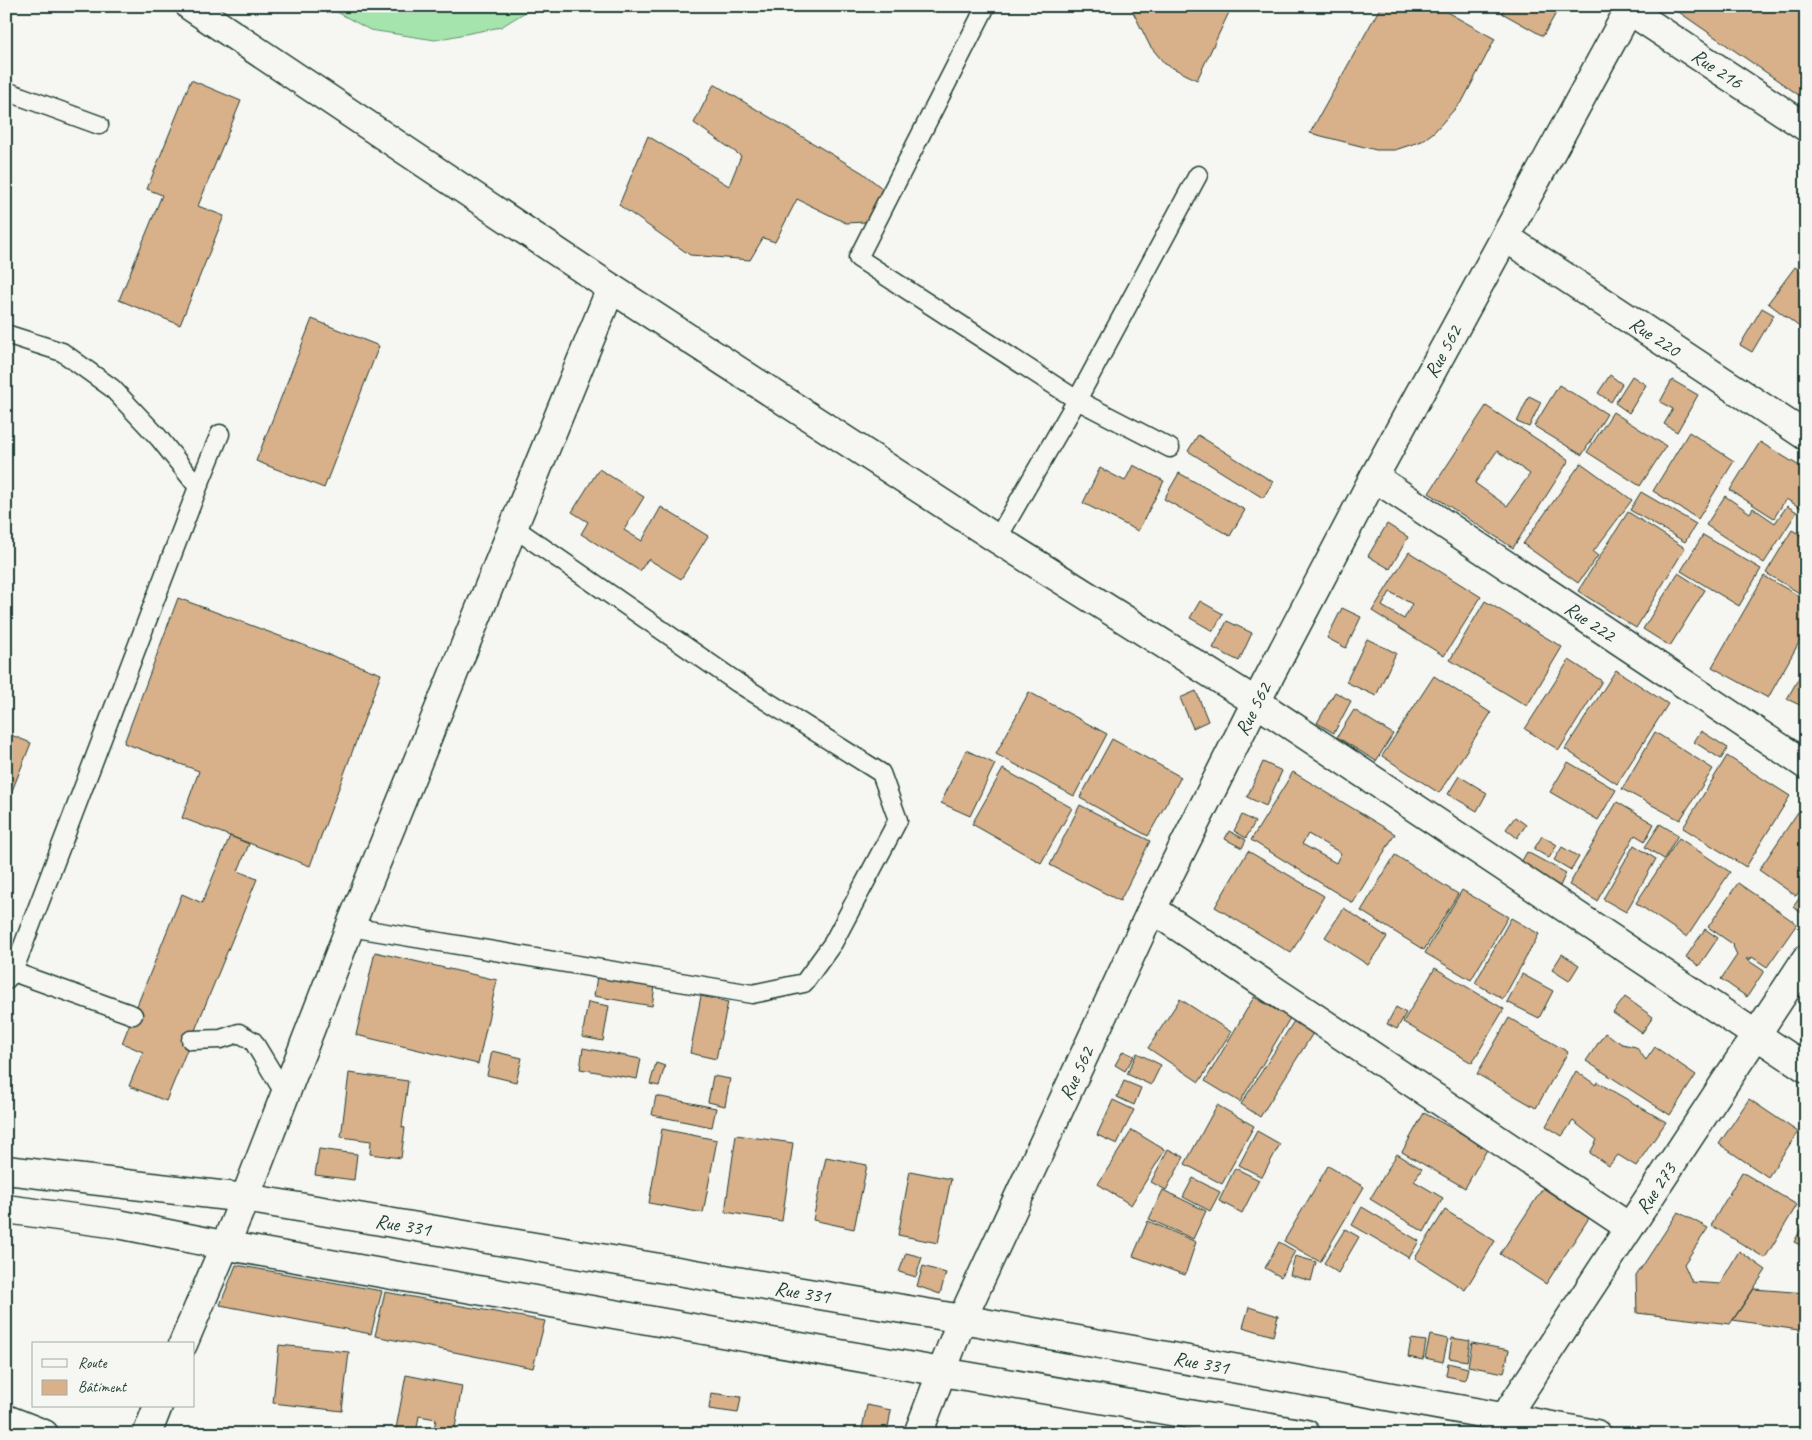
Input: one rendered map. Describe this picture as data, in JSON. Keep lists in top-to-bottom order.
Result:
{
  "streets": {
    "street": [
      "Rue 216",
      "Rue 220",
      "Rue 562",
      "Rue 222",
      "Rue 273",
      "Rue 331"
    ]
  },
  "crossings": [
    ["Rue 216", "Rue 562"],
    ["Rue 220", "Rue 562"],
    ["Rue 562", "Rue 222"],
    ["Rue 562", "Rue 331"],
    ["Rue 273", "Rue 331"]
  ],
  "legend": ["Route", "Bâtiment"]
}
